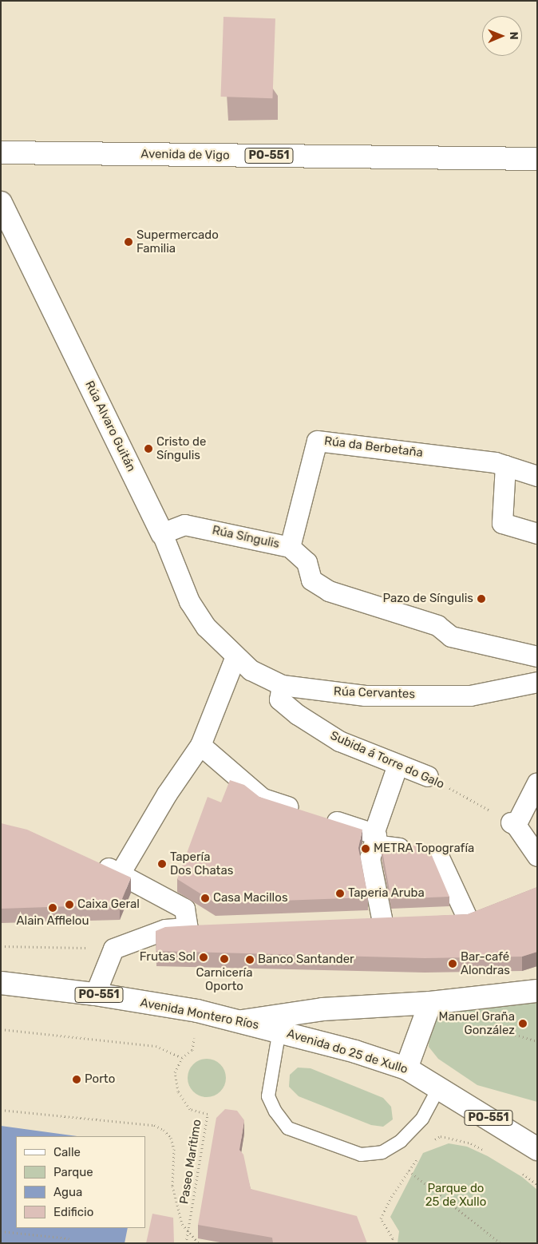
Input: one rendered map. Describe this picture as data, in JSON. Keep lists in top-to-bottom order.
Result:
{
  "streets": {
    "main road": [
      "Avenida de Vigo",
      "PO-551",
      "Rúa Alvaro Guitán",
      "Avenida Montero Ríos",
      "Avenida do 25 de Xullo"
    ],
    "street": [
      "Rúa da Berbetaña",
      "Rúa Síngulis",
      "Rúa Cervantes",
      "Subida á Torre do Galo"
    ],
    "path": ["Paseo Marítimo"]
  },
  "crossings": [
    ["Rúa Alvaro Guitán", "Rúa Síngulis"],
    ["Rúa Alvaro Guitán", "Rúa Cervantes"],
    ["Rúa da Berbetaña", "Rúa Síngulis"],
    ["Rúa Cervantes", "Subida á Torre do Galo"],
    ["Avenida Montero Ríos", "Avenida do 25 de Xullo"],
    ["Avenida Montero Ríos", "Paseo Marítimo"]
  ],
  "parks": ["Parque do 25 de Xullo"],
  "places": [
    "Supermercado Familia",
    "Cristo de Síngulis",
    "Pazo de Síngulis",
    "METRA Topografía",
    "Tapería Dos Chatas",
    "Taperia Aruba",
    "Casa Macillos",
    "Caixa Geral",
    "Alain Afflelou",
    "Frutas Sol",
    "Carnicería Oporto",
    "Banco Santander",
    "Bar-café Alondras",
    "Manuel Graña González",
    "Porto"
  ],
  "legend": [
    "Calle",
    "Parque",
    "Agua",
    "Edificio"
  ],
  "north": "right"
}
